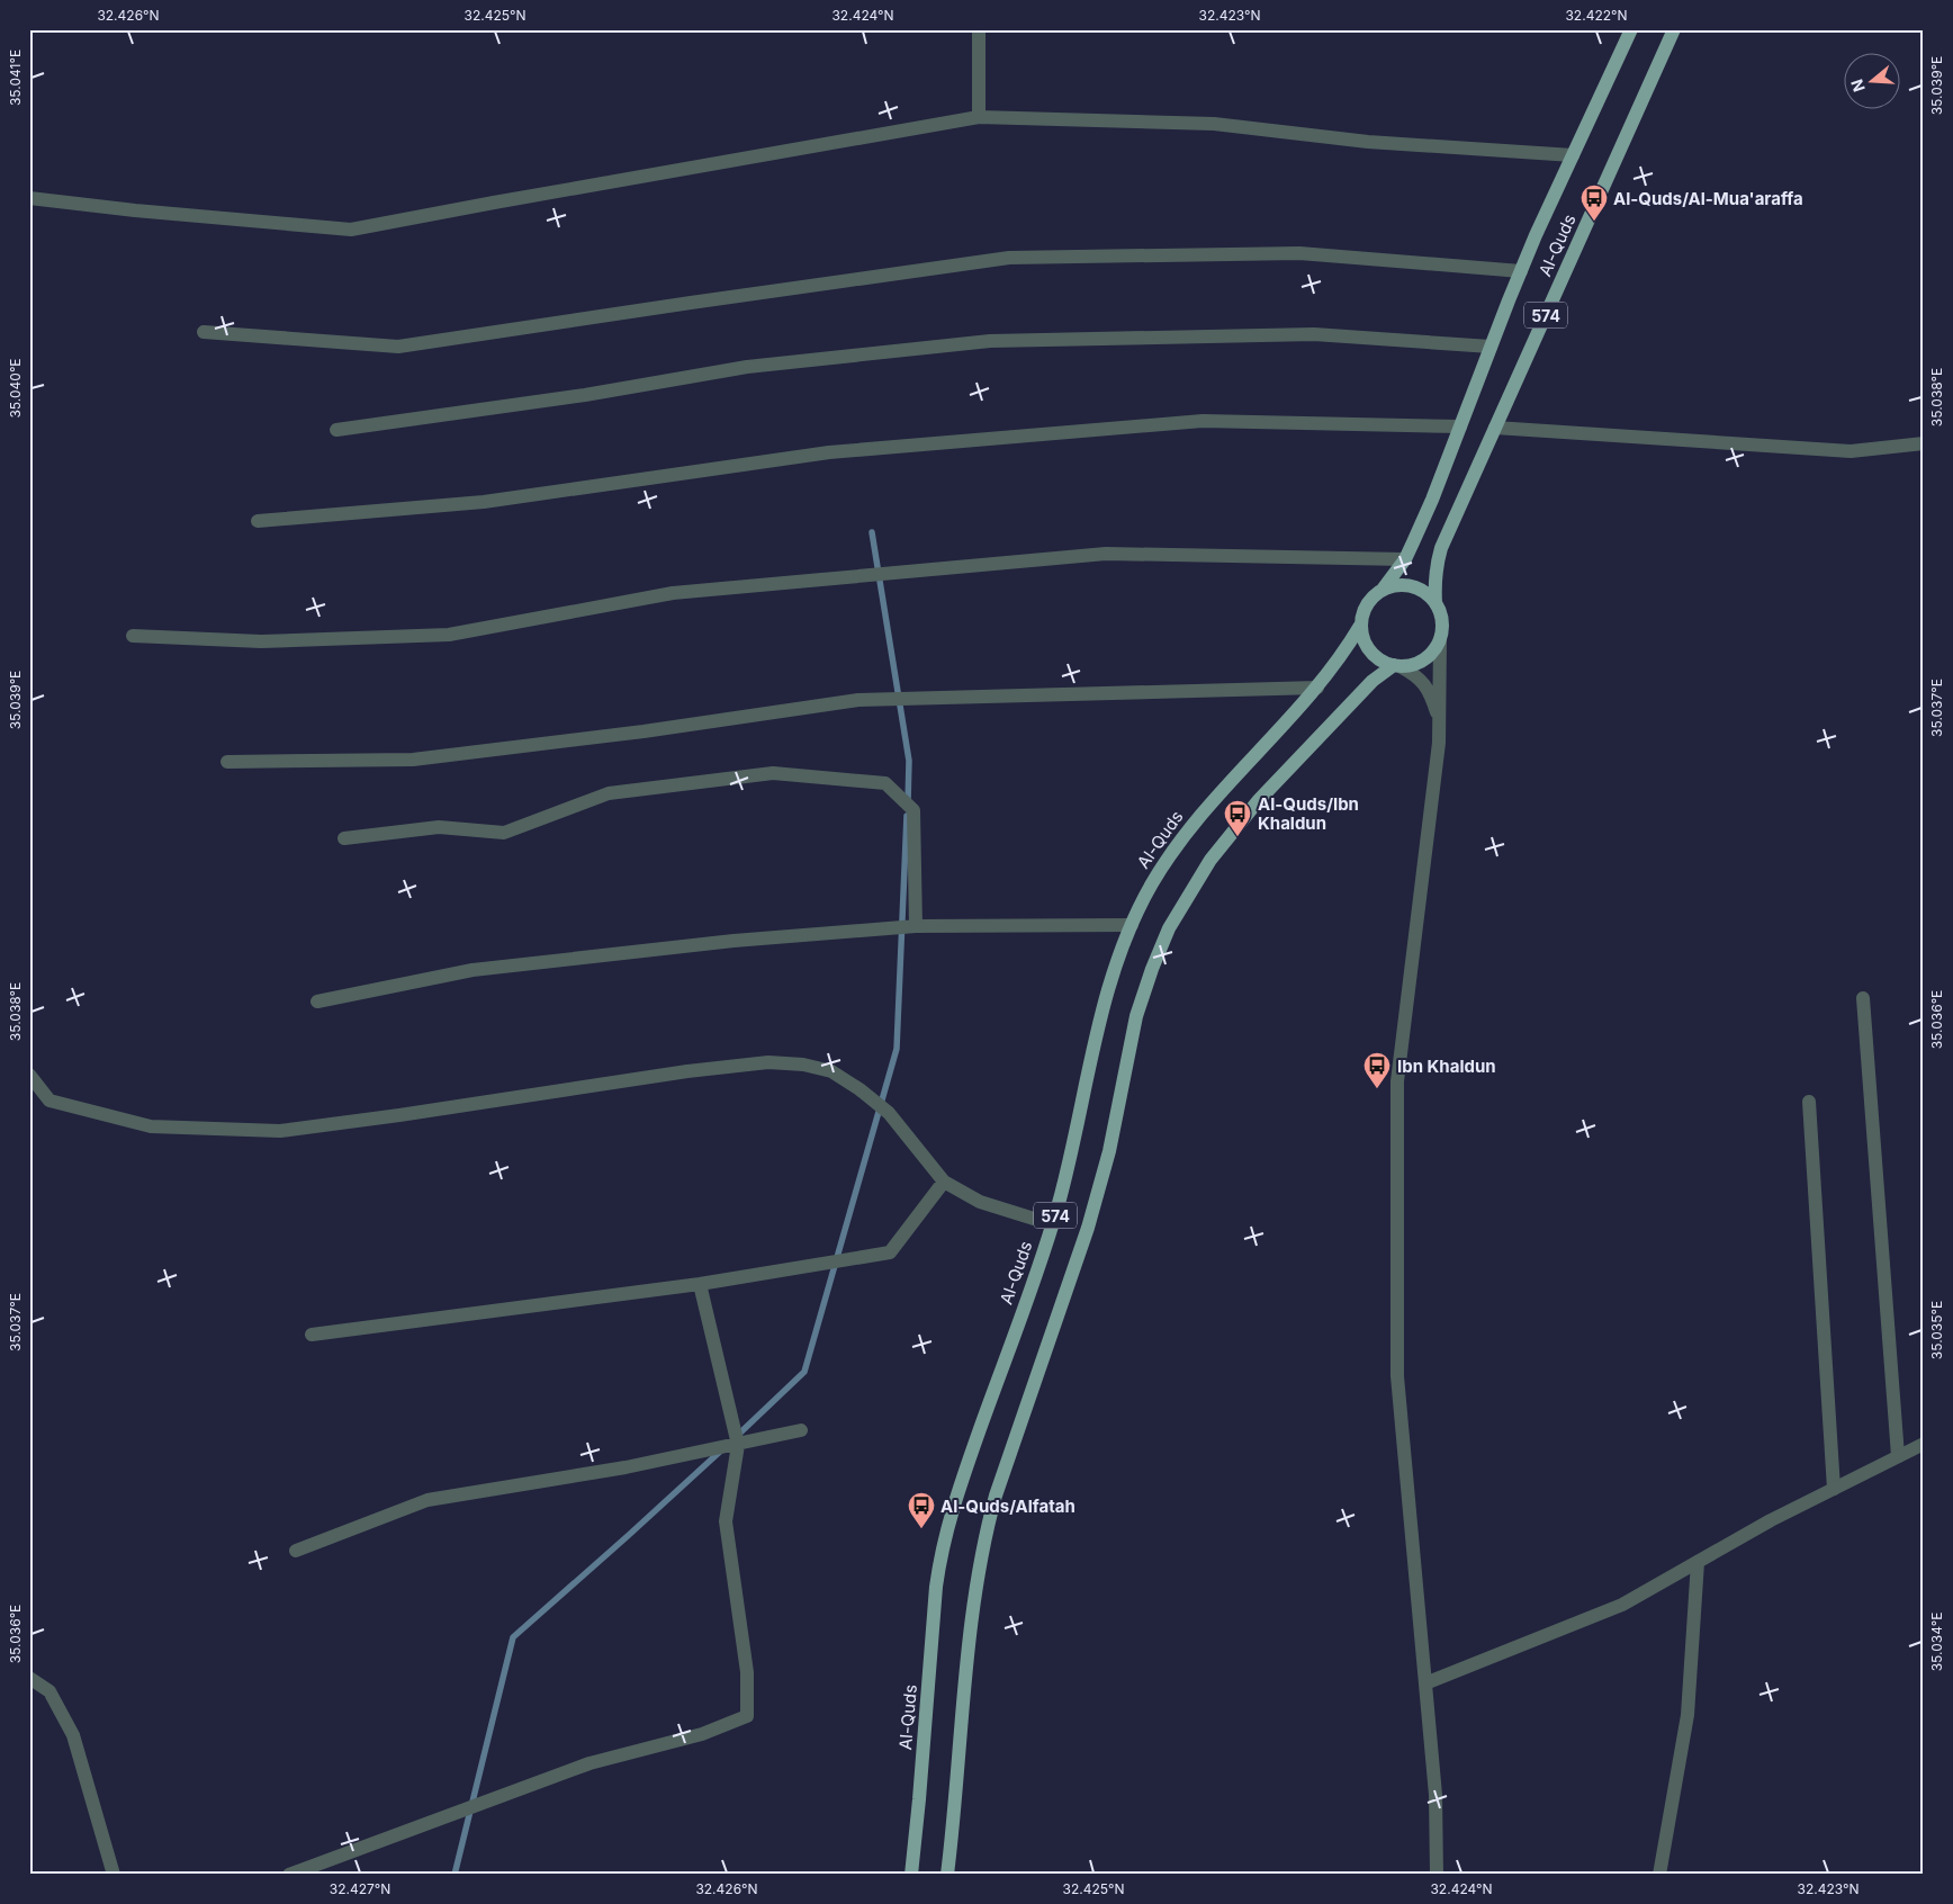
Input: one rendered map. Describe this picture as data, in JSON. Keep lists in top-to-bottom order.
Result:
{
  "streets": {
    "main road": ["Al-Quds", "574"]
  },
  "crossings": [
    ["Al-Quds", "574"]
  ],
  "places": {
    "bus stop": [
      "Al-Quds/Al-Mua'araffa",
      "Al-Quds/Ibn Khaldun",
      "Ibn Khaldun",
      "Al-Quds/Alfatah"
    ]
  },
  "north": "left",
  "coordinates": [
    "32.426°N",
    "32.425°N",
    "32.424°N",
    "32.423°N",
    "32.422°N",
    "35.041°E",
    "35.039°E",
    "35.040°E",
    "35.038°E",
    "35.037°E",
    "35.036°E",
    "35.035°E",
    "35.034°E",
    "32.427°N"
  ]
}
